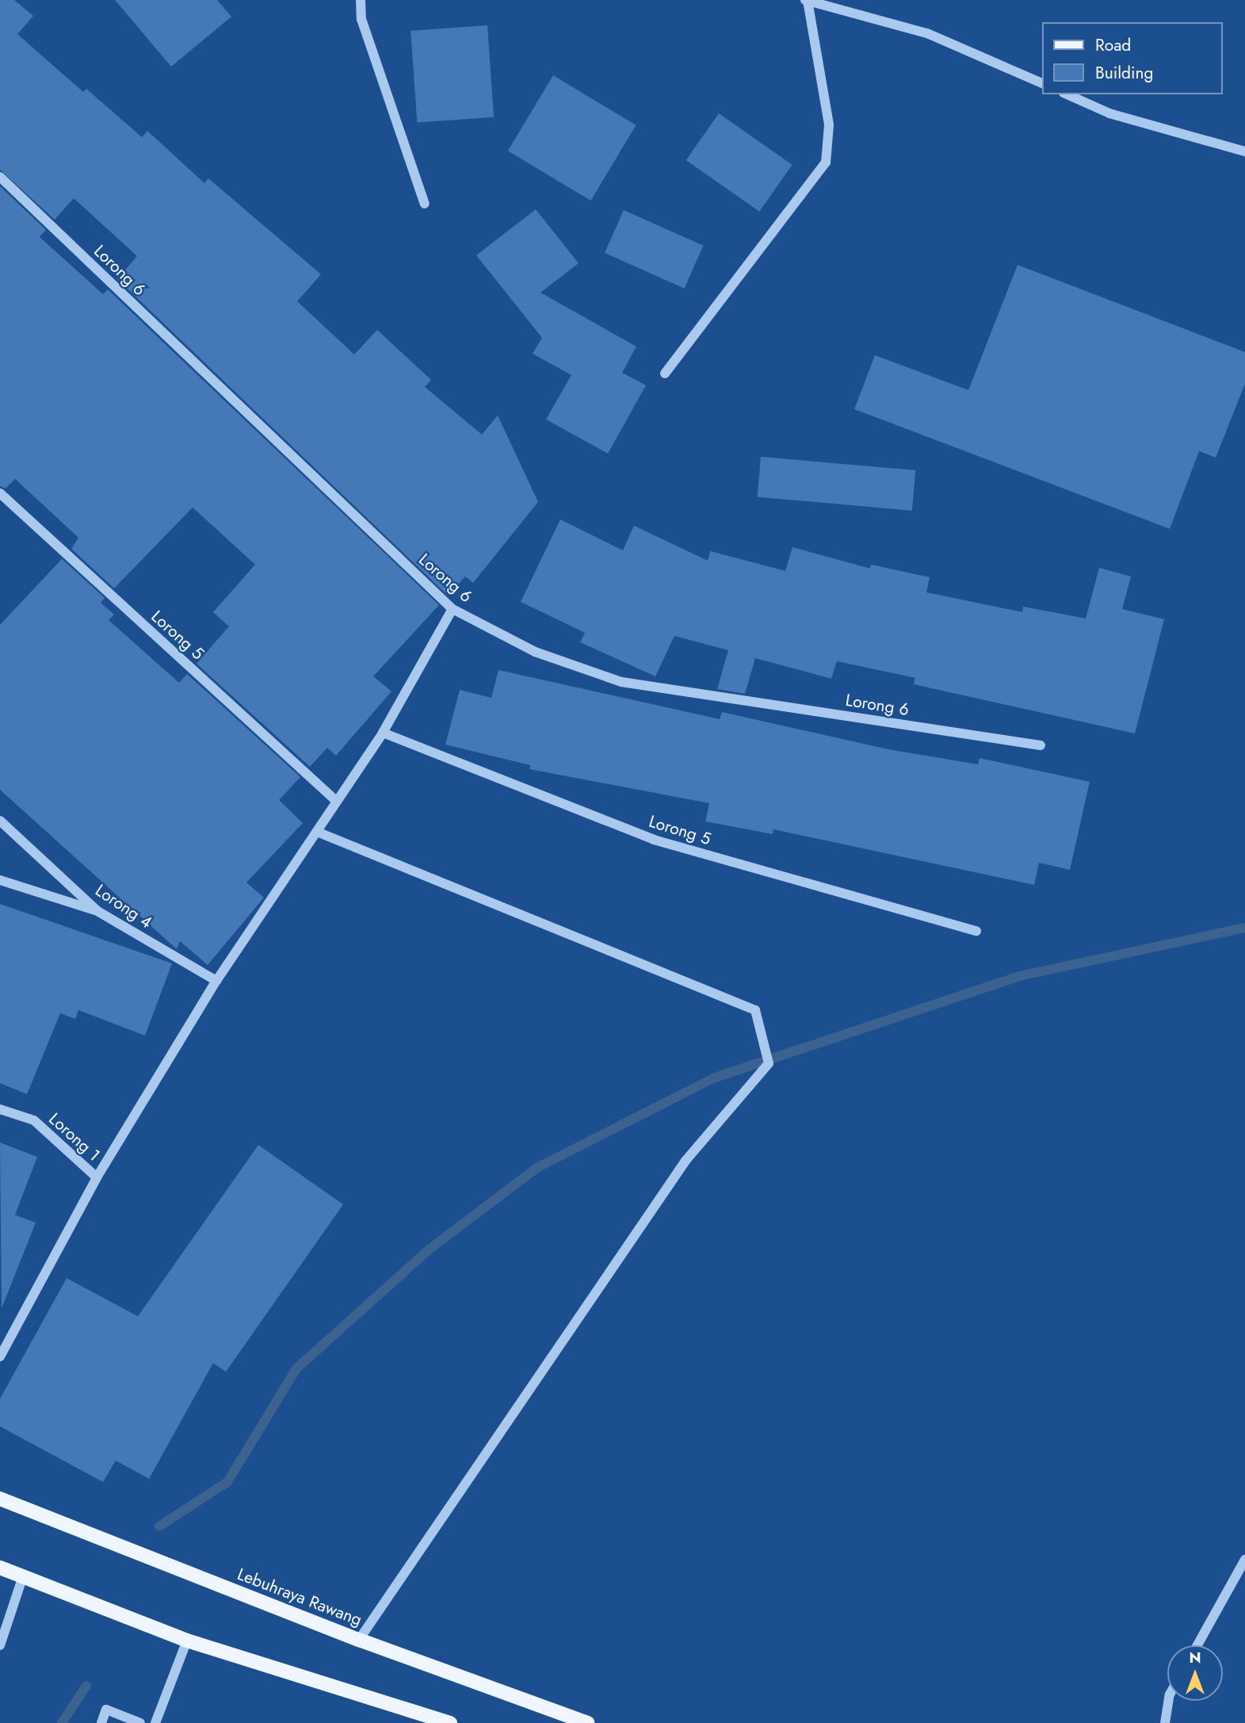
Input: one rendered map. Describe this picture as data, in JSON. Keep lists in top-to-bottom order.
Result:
{
  "streets": {
    "main road": ["Lebuhraya Rawang"],
    "street": [
      "Lorong 6",
      "Lorong 5",
      "Lorong 4",
      "Lorong 1"
    ]
  },
  "legend": ["Road", "Building"],
  "north": "top"
}
